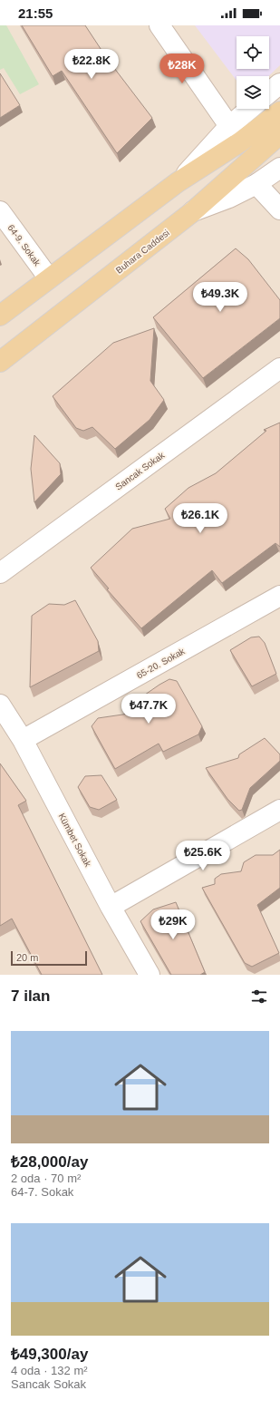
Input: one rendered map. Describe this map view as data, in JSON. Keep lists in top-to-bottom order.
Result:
{
  "streets": {
    "main road": ["Buhara Caddesi"],
    "street": [
      "64-9. Sokak",
      "Sancak Sokak",
      "65-20. Sokak",
      "Kümbet Sokak"
    ]
  },
  "crossings": [
    ["65-20. Sokak", "Kümbet Sokak"]
  ],
  "scale_bar": "20 m",
  "page": {
    "status": "21:55",
    "price": [
      "₺22.8K",
      "₺28K",
      "₺49.3K",
      "₺26.1K",
      "₺47.7K",
      "₺25.6K",
      "₺29K"
    ],
    "scale": "20 m",
    "heading": "7 ilan",
    "list": [
      {
        "name": "₺28,000/ay",
        "note": "2 oda · 70 m² · 64-7. Sokak"
      },
      {
        "name": "₺49,300/ay",
        "note": "4 oda · 132 m² · Sancak Sokak"
      }
    ]
  }
}
